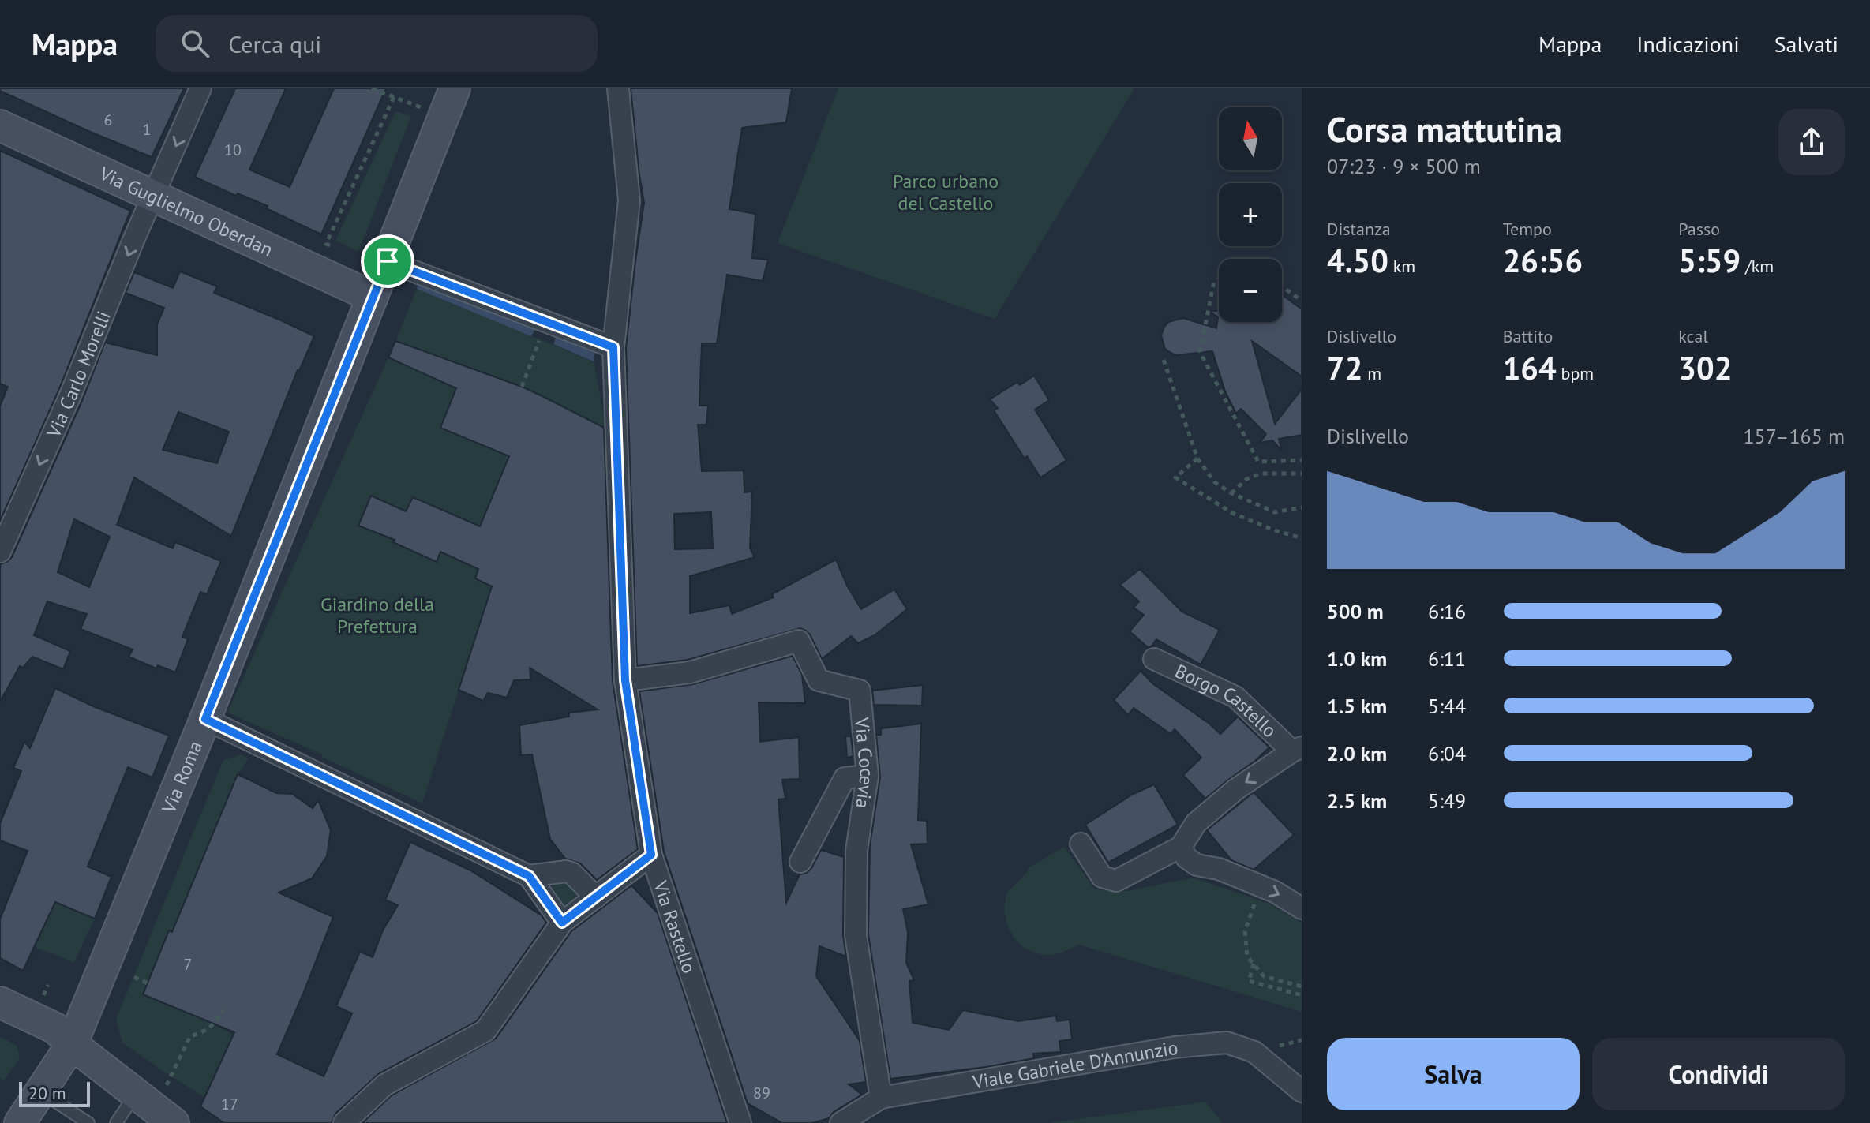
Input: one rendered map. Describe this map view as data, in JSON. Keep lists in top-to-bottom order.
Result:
{
  "streets": {
    "main road": ["Via Guglielmo Oberdan", "Via Roma"],
    "street": [
      "Via Carlo Morelli",
      "Borgo Castello",
      "Via Cocevia",
      "Via Rastello",
      "Viale Gabriele D'Annunzio"
    ]
  },
  "crossings": [
    ["Via Guglielmo Oberdan", "Via Carlo Morelli"],
    ["Via Guglielmo Oberdan", "Via Roma"],
    ["Via Cocevia", "Via Rastello"],
    ["Via Cocevia", "Viale Gabriele D'Annunzio"]
  ],
  "one_way": ["Via Carlo Morelli", "Borgo Castello"],
  "parks": ["Parco urbano del Castello", "Giardino della Prefettura"],
  "house_numbers": [
    "6",
    "1",
    "10",
    "7",
    "89",
    "17"
  ],
  "scale_bar": "20 m",
  "north": "top",
  "page": {
    "header": "Mappa",
    "search": "Cerca qui",
    "nav": ["Mappa", "Indicazioni", "Salvati"],
    "heading": ["Corsa mattutina", "07:23 · 9 × 500 m"],
    "map_buttons": ["+", "−"],
    "stats": [
      ["Distanza", "4.50 km"],
      ["Tempo", "26:56"],
      ["Passo", "5:59 /km"],
      ["Dislivello", "72 m"],
      ["Battito", "164 bpm"],
      ["kcal", "302"]
    ],
    "chart": ["Dislivello", "157–165 m"],
    "list": [
      {
        "name": "500 m",
        "note": "6:16"
      },
      {
        "name": "1.0 km",
        "note": "6:11"
      },
      {
        "name": "1.5 km",
        "note": "5:44"
      },
      {
        "name": "2.0 km",
        "note": "6:04"
      },
      {
        "name": "2.5 km",
        "note": "5:49"
      }
    ],
    "buttons": ["Salva", "Condividi"],
    "scale": "20 m"
  }
}
